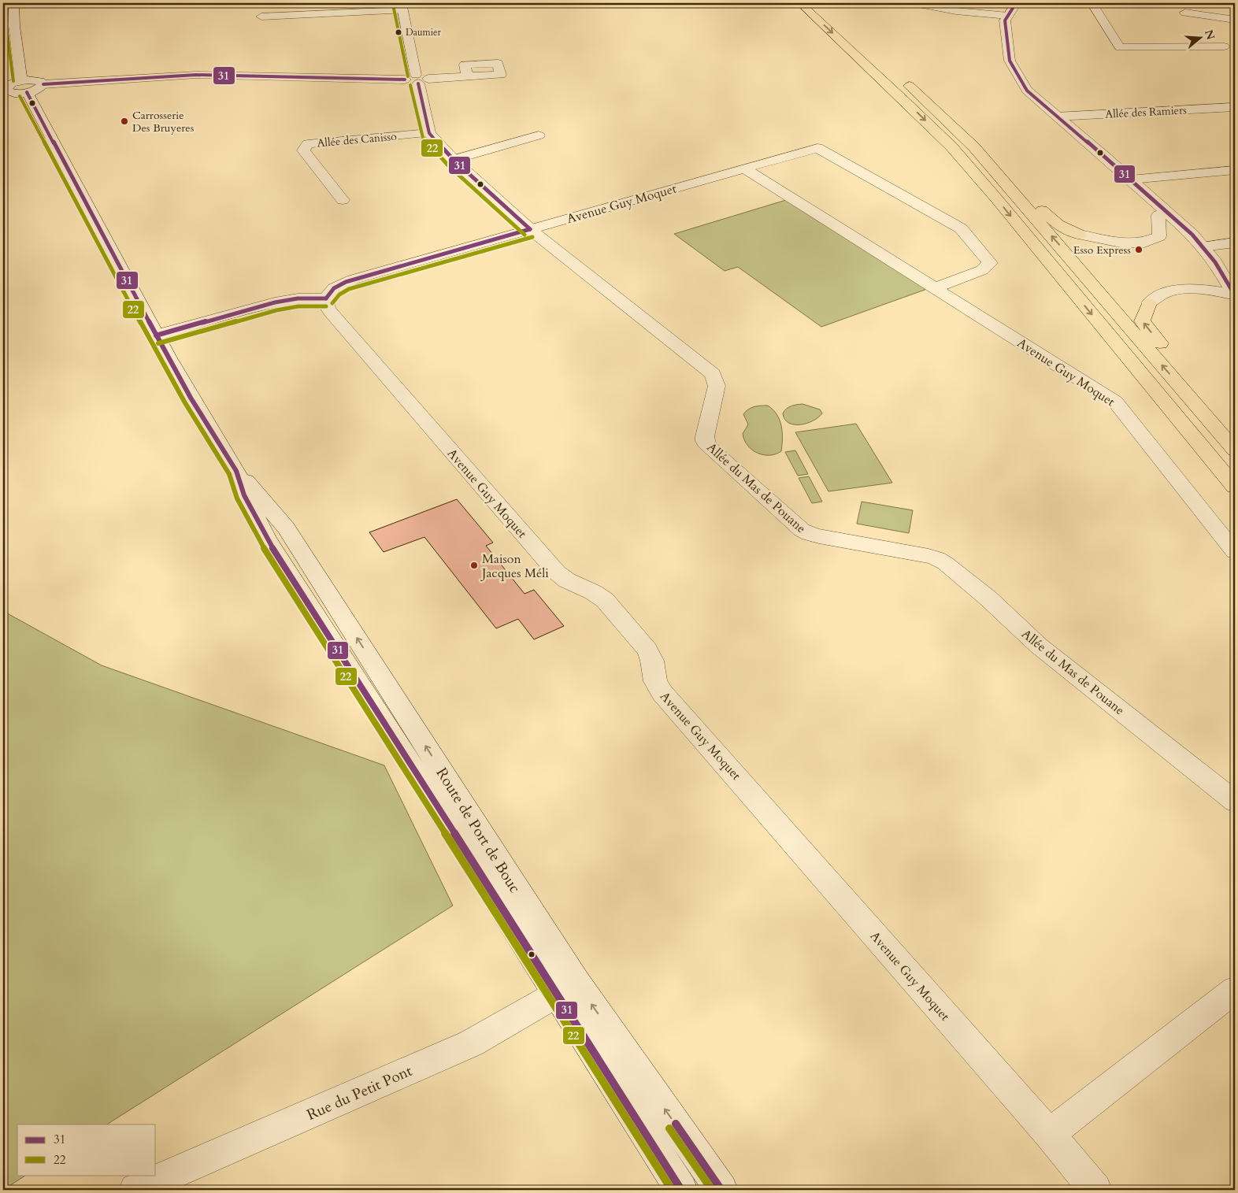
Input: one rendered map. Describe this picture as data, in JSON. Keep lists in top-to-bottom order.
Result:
{
  "streets": {
    "street": [
      "Allée des Ramiers",
      "Allée des Canisso",
      "Avenue Guy Moquet",
      "Allée du Mas de Pouane",
      "Route de Port de Bouc",
      "Rue du Petit Pont"
    ]
  },
  "crossings": [
    ["Avenue Guy Moquet", "Allée du Mas de Pouane"],
    ["Route de Port de Bouc", "Rue du Petit Pont"]
  ],
  "places": [
    "Daumier",
    "Carrosserie Des Bruyeres",
    "Esso Express",
    "Maison Jacques Méli"
  ],
  "lines": ["transit line 31", "transit line 22"],
  "legend": ["31", "22"],
  "north": "right"
}
